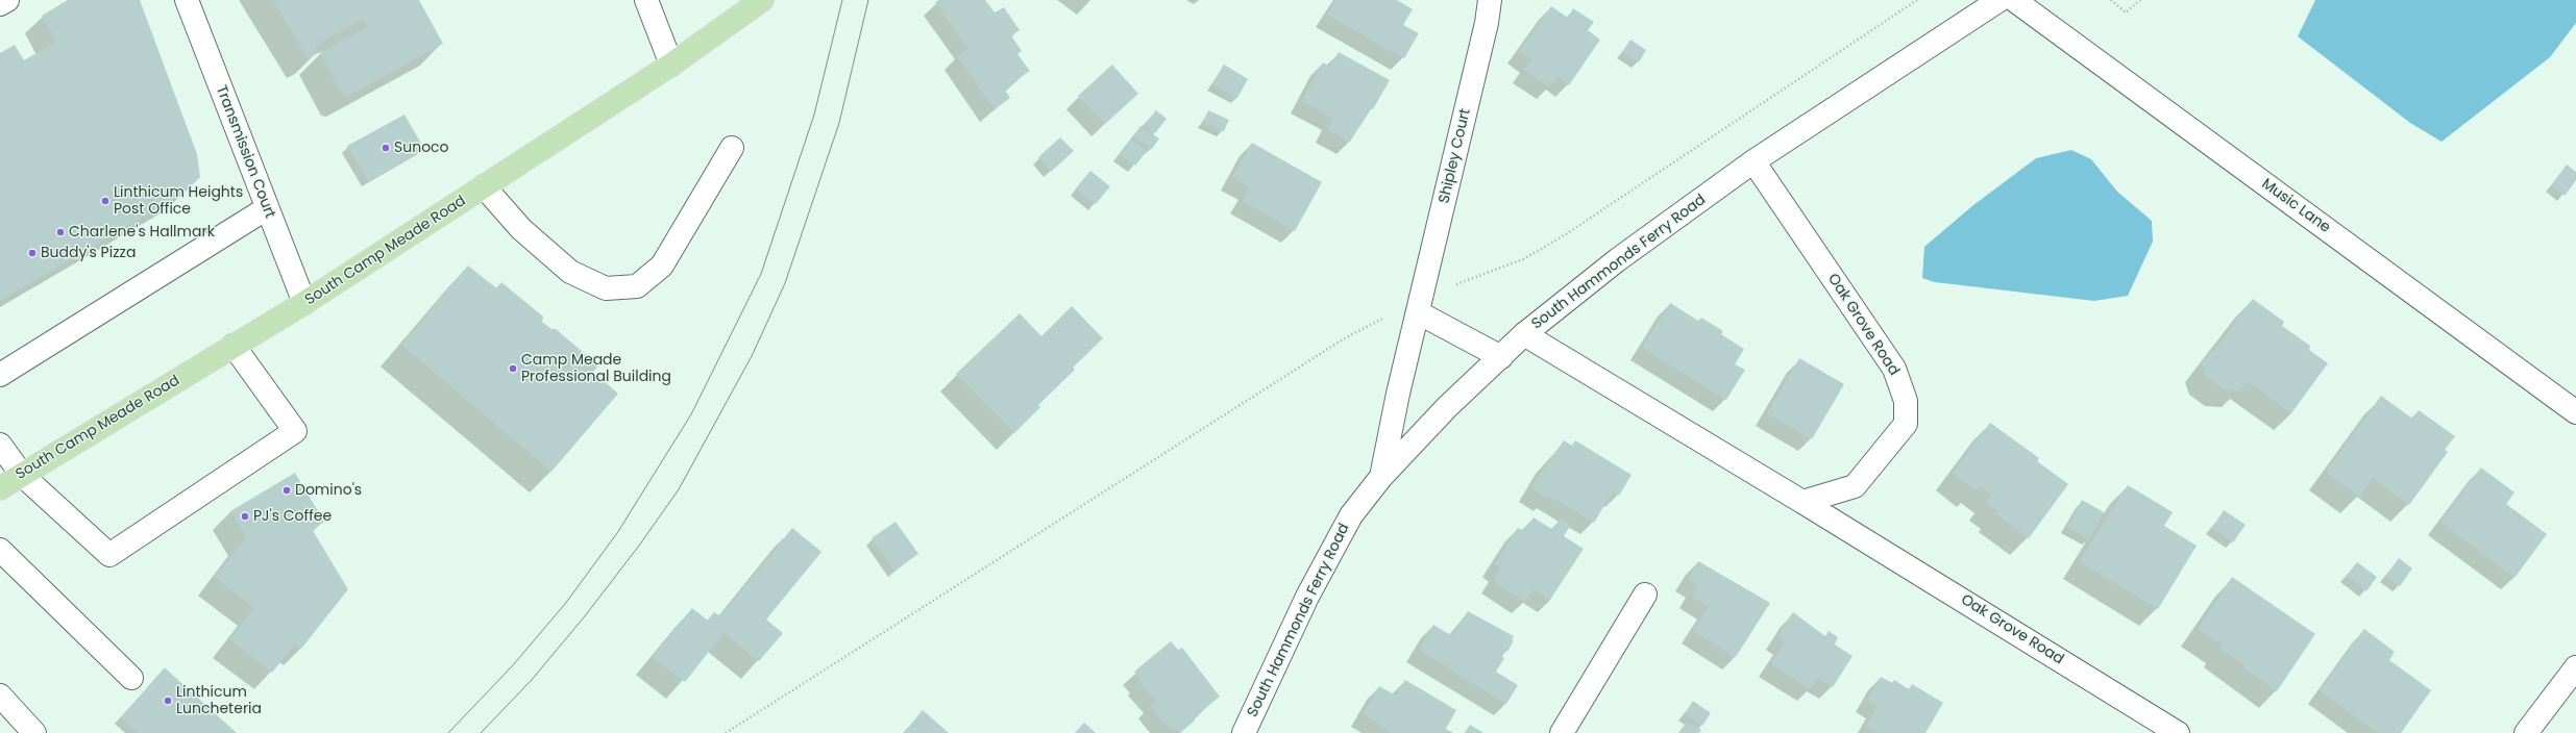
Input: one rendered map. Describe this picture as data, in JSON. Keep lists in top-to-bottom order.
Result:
{
  "streets": {
    "main road": ["South Camp Meade Road"],
    "street": [
      "Transmission Court",
      "Shipley Court",
      "Music Lane",
      "South Hammonds Ferry Road",
      "Oak Grove Road"
    ]
  },
  "crossings": [
    ["Transmission Court", "South Camp Meade Road"],
    ["Shipley Court", "South Hammonds Ferry Road"],
    ["South Hammonds Ferry Road", "Oak Grove Road"]
  ],
  "places": [
    "Sunoco",
    "Linthicum Heights Post Office",
    "Charlene's Hallmark",
    "Buddy's Pizza",
    "Camp Meade Professional Building",
    "Domino's",
    "PJ's Coffee",
    "Linthicum Luncheteria"
  ]
}
